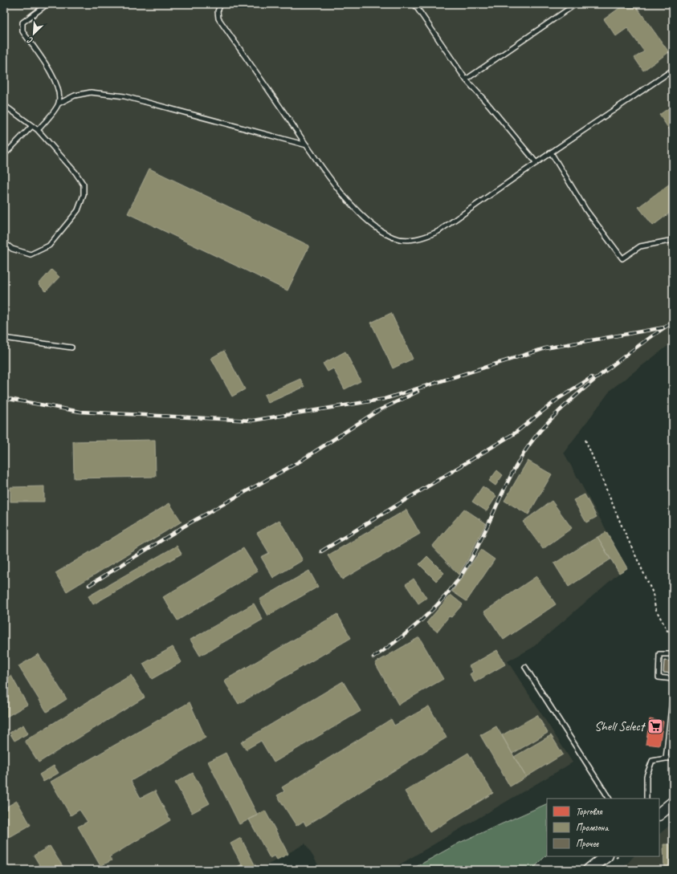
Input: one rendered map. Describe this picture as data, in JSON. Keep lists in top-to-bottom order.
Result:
{
  "places": {
    "supermarket": ["Shell Select"]
  },
  "legend": ["Торговля", "Промзона", "Прочее"],
  "north": "bottom left"
}
